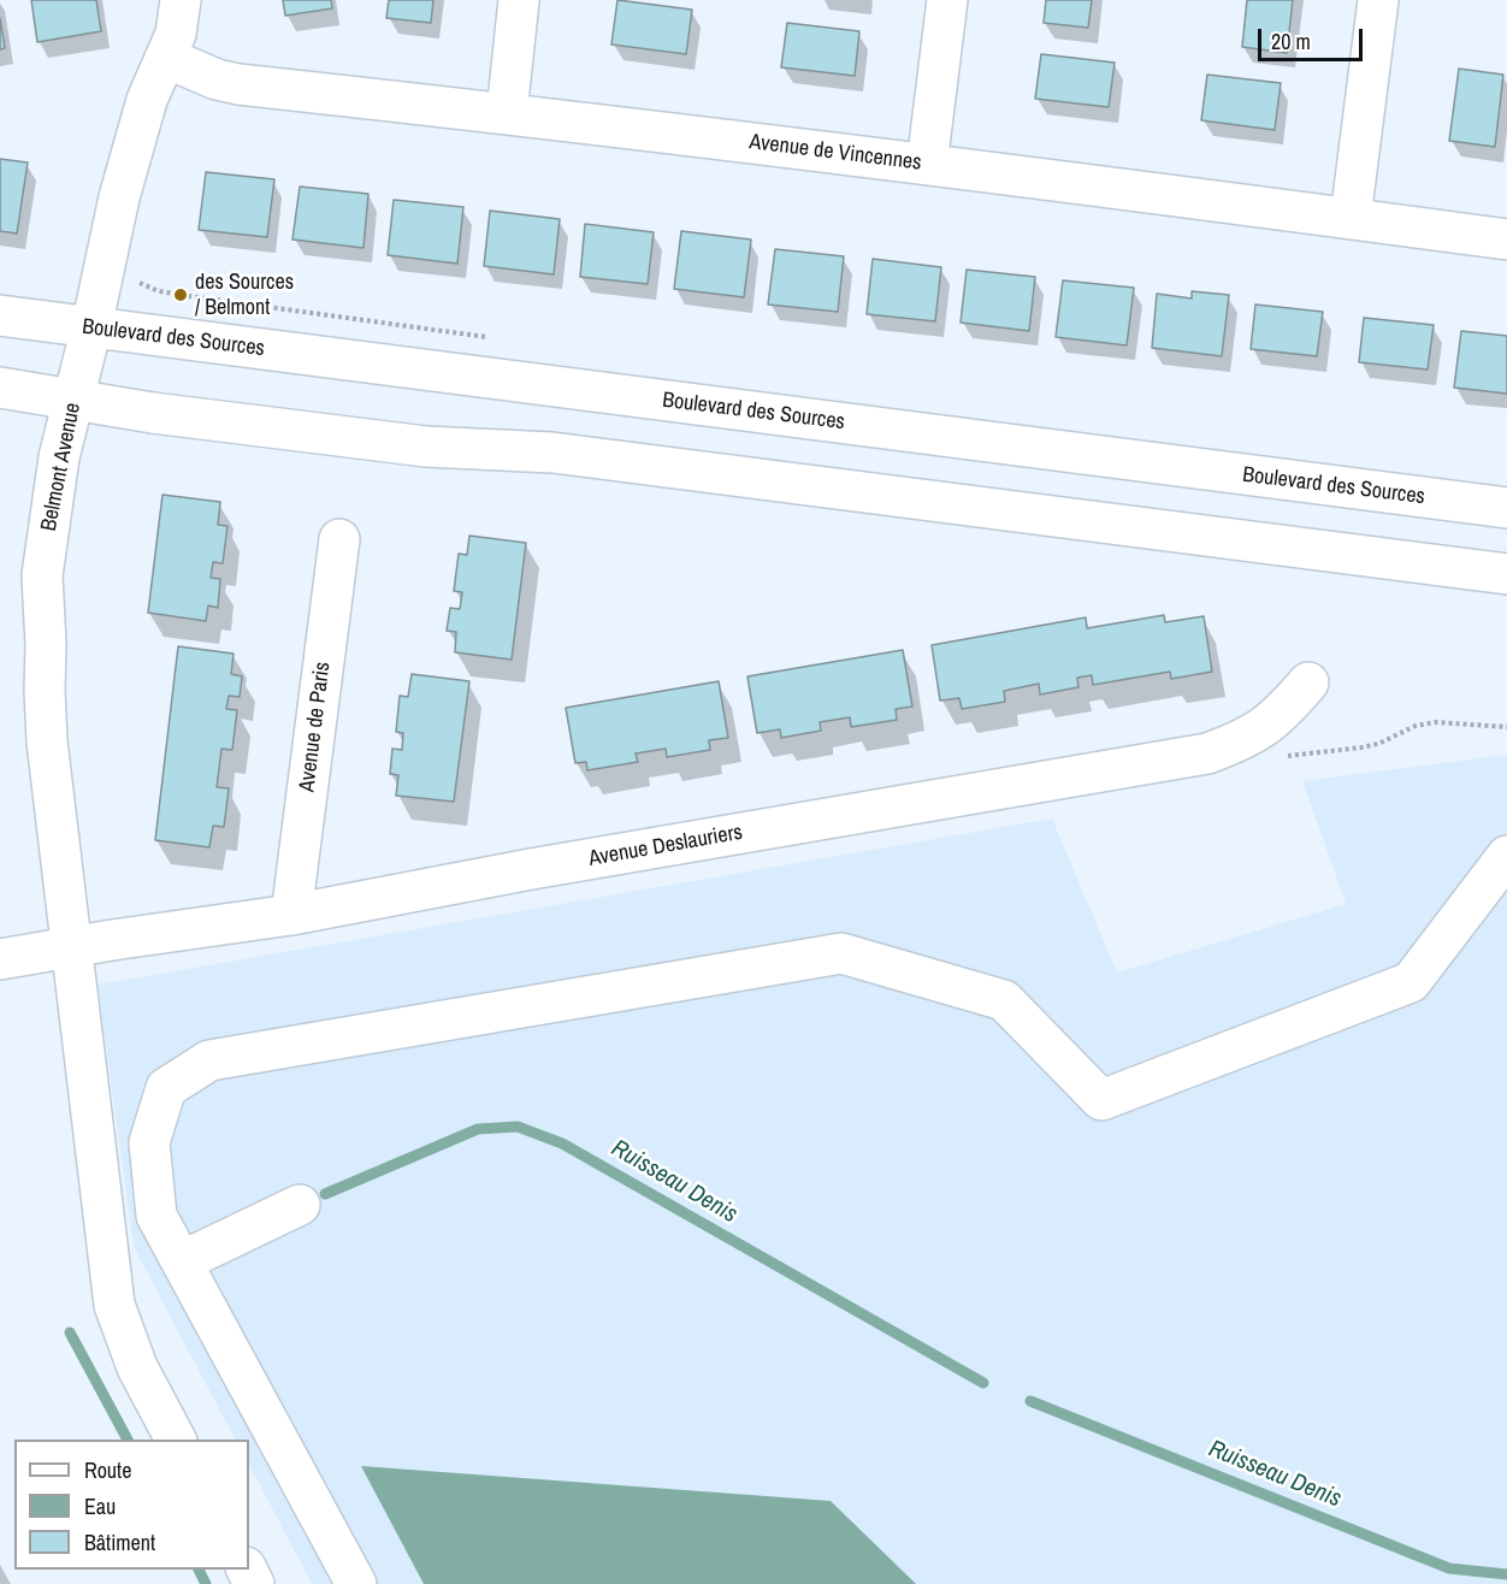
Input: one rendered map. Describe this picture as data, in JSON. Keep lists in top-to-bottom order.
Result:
{
  "streets": {
    "street": [
      "Avenue de Vincennes",
      "Boulevard des Sources",
      "Belmont Avenue",
      "Avenue de Paris",
      "Avenue Deslauriers"
    ]
  },
  "crossings": [
    ["Avenue de Vincennes", "Belmont Avenue"],
    ["Boulevard des Sources", "Belmont Avenue"],
    ["Belmont Avenue", "Avenue Deslauriers"],
    ["Avenue de Paris", "Avenue Deslauriers"]
  ],
  "water": ["Ruisseau Denis"],
  "places": ["des Sources / Belmont"],
  "legend": ["Route", "Eau", "Bâtiment"],
  "scale_bar": "20 m"
}
